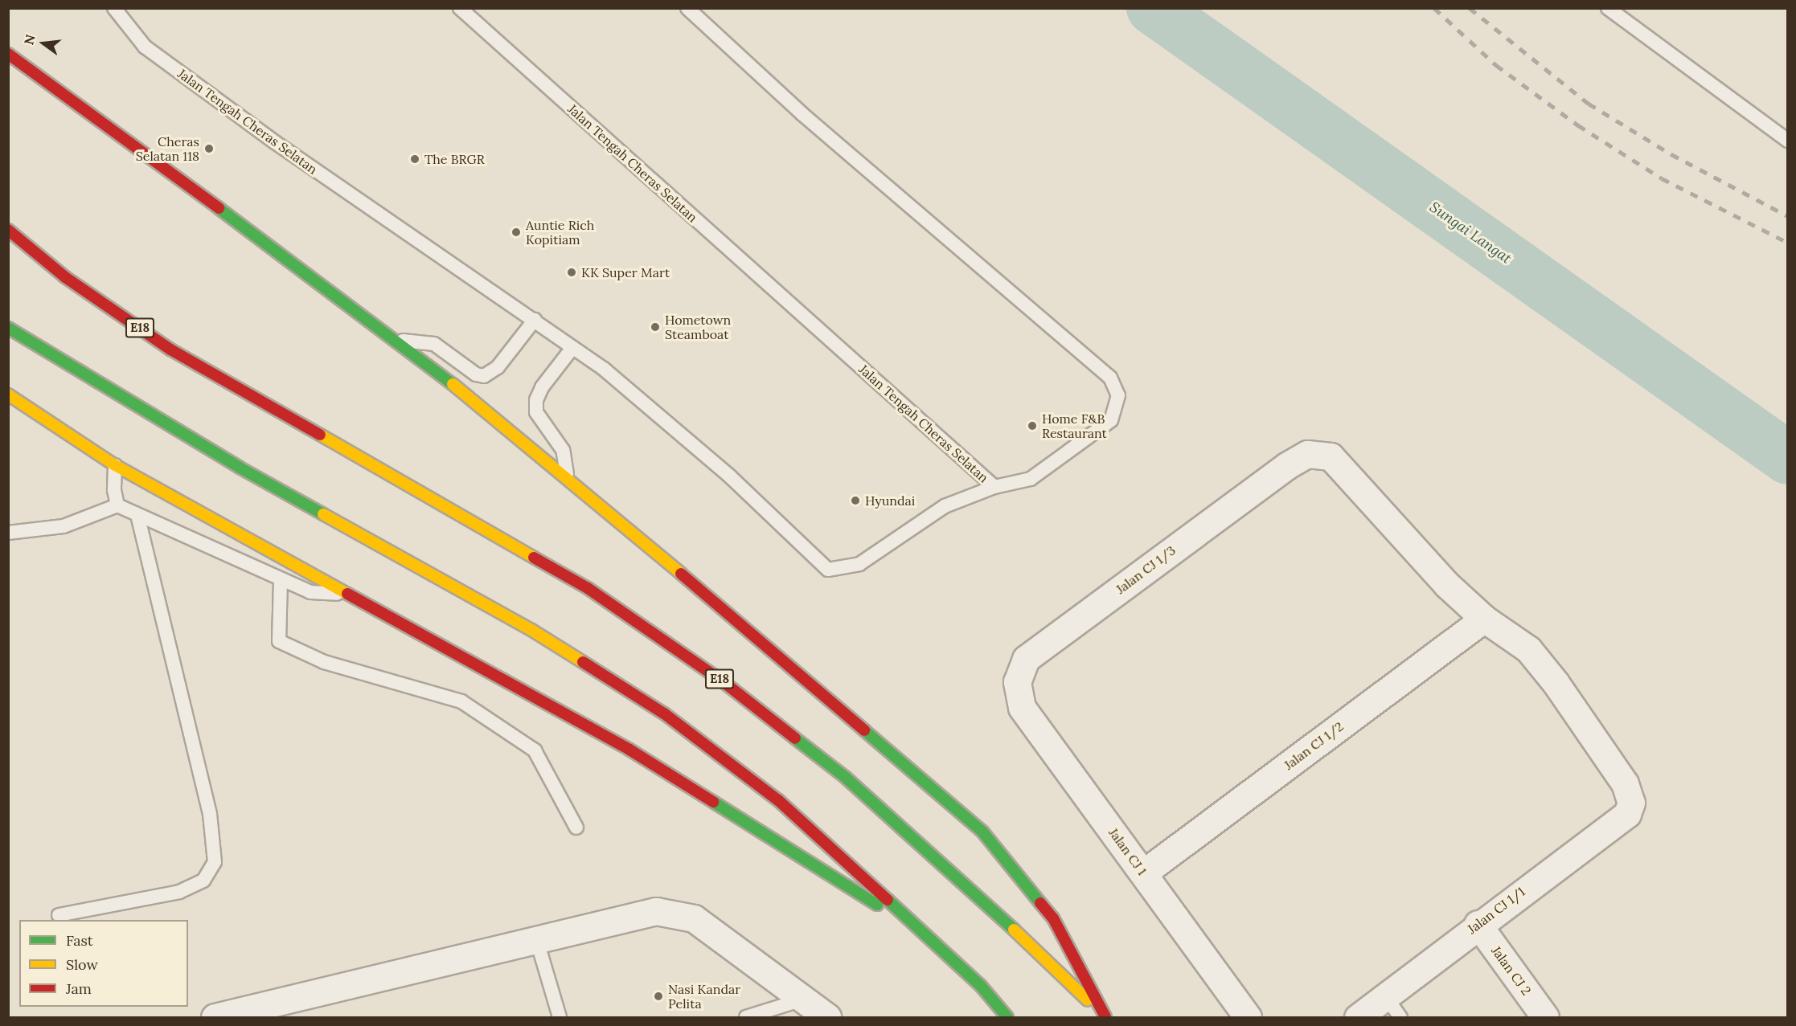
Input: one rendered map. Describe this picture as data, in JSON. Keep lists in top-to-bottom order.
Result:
{
  "streets": {
    "highway": ["E18"],
    "street": [
      "Jalan CJ 1/3",
      "Jalan CJ 1/2",
      "Jalan CJ 1",
      "Jalan CJ 1/1",
      "Jalan CJ 2"
    ],
    "lane": ["Jalan Tengah Cheras Selatan"]
  },
  "crossings": [
    ["Jalan CJ 1/3", "Jalan CJ 1/2"],
    ["Jalan CJ 1/3", "Jalan CJ 1"],
    ["Jalan CJ 1/3", "Jalan CJ 1/1"],
    ["Jalan CJ 1/2", "Jalan CJ 1"],
    ["Jalan CJ 1/1", "Jalan CJ 2"]
  ],
  "water": ["Sungai Langat"],
  "places": [
    "Cheras Selatan 118",
    "The BRGR",
    "Auntie Rich Kopitiam",
    "KK Super Mart",
    "Hometown Steamboat",
    "Home F&B Restaurant",
    "Hyundai",
    "Nasi Kandar Pelita"
  ],
  "legend": ["Fast", "Slow", "Jam"],
  "north": "left"
}
